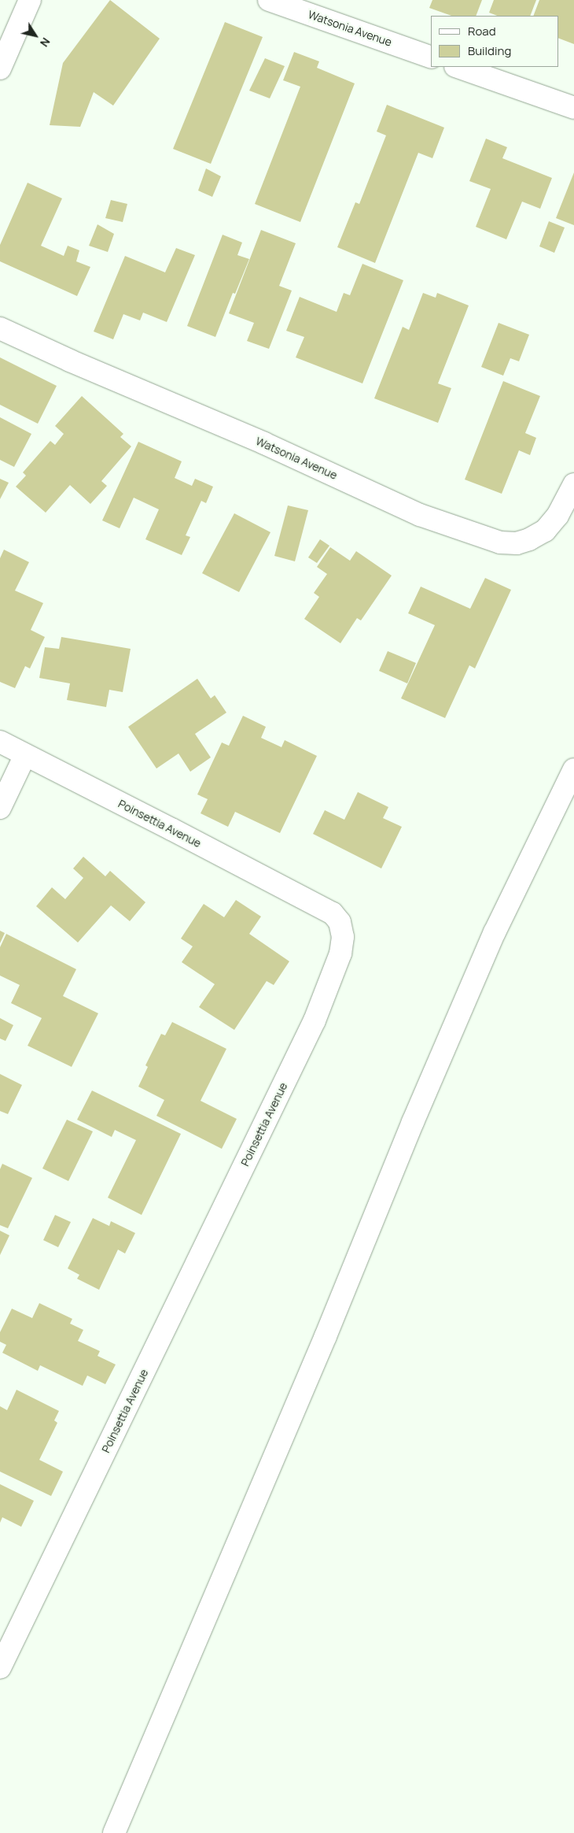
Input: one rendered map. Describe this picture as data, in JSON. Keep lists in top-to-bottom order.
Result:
{
  "streets": {
    "street": ["Watsonia Avenue", "Poinsettia Avenue"]
  },
  "legend": ["Road", "Building"],
  "north": "bottom right"
}
